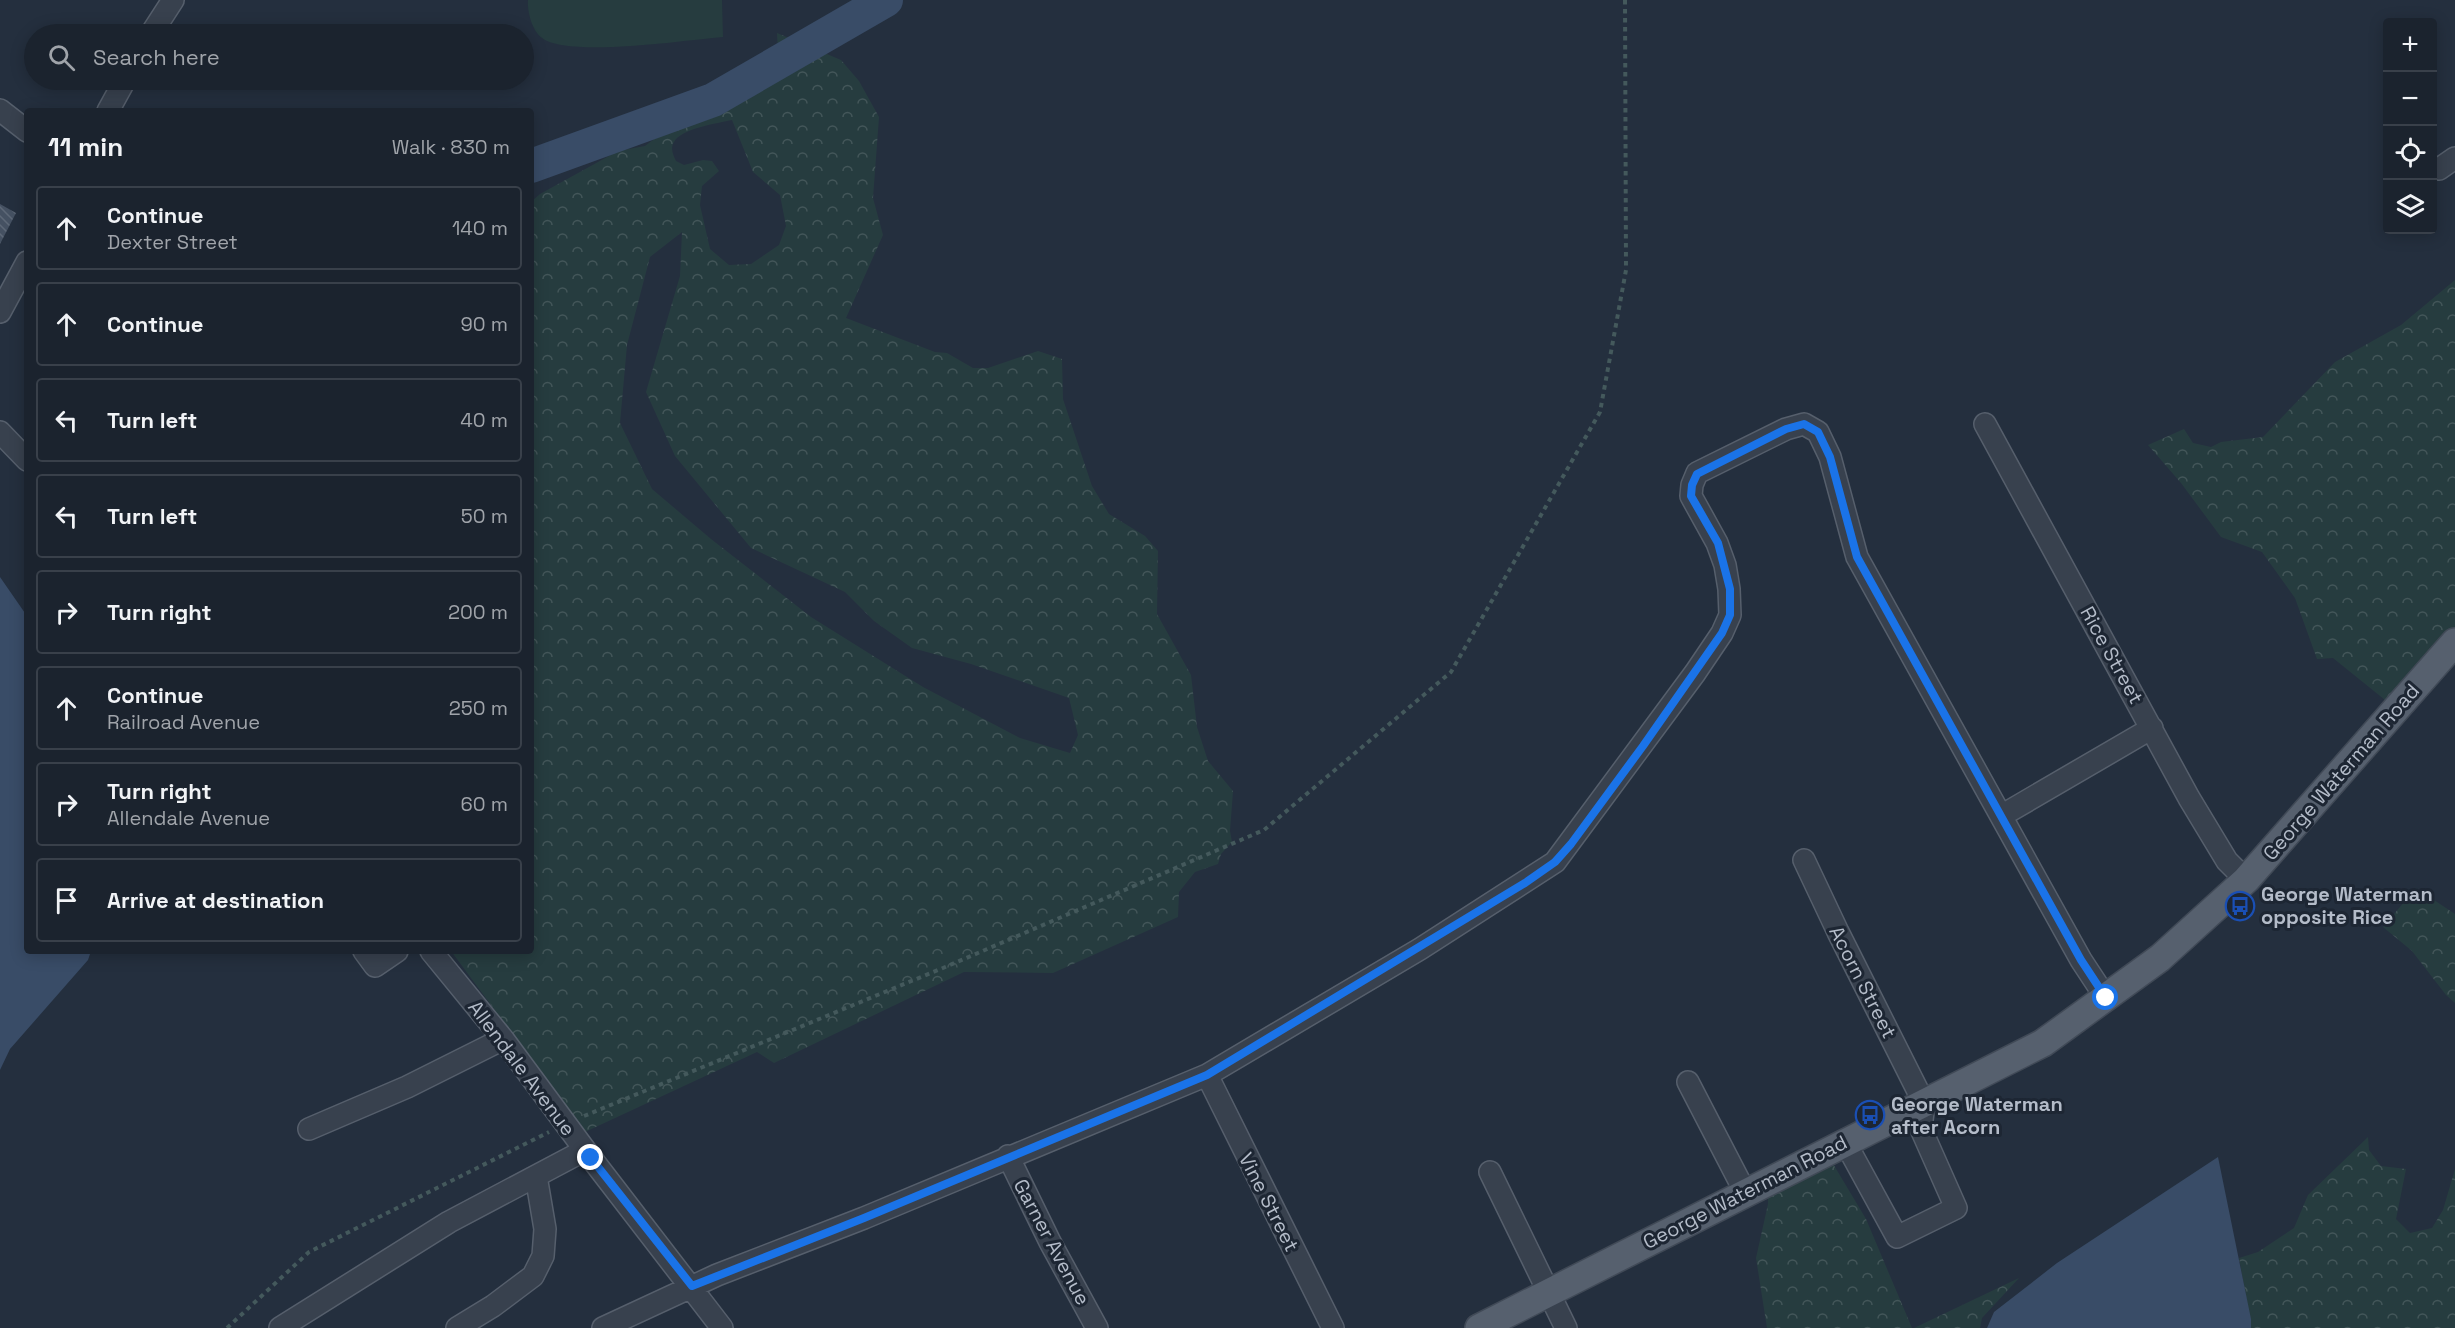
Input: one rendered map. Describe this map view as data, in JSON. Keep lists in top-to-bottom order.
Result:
{
  "streets": {
    "main road": ["George Waterman Road"],
    "street": [
      "Rice Street",
      "Acorn Street",
      "Allendale Avenue",
      "Vine Street",
      "Garner Avenue"
    ]
  },
  "crossings": [
    ["Rice Street", "George Waterman Road"],
    ["George Waterman Road", "Acorn Street"]
  ],
  "places": {
    "bus stop": ["George Waterman opposite Rice", "George Waterman after Acorn"]
  },
  "page": {
    "map_buttons": ["+", "−"],
    "search": "Search here",
    "heading": ["11 min", "Walk · 830 m"],
    "list": [
      ["Continue", "Dexter Street", "140 m"],
      ["Continue", "90 m"],
      ["Turn left", "40 m"],
      ["Turn left", "50 m"],
      ["Turn right", "200 m"],
      ["Continue", "Railroad Avenue", "250 m"],
      ["Turn right", "Allendale Avenue", "60 m"],
      "Arrive at destination"
    ]
  }
}
